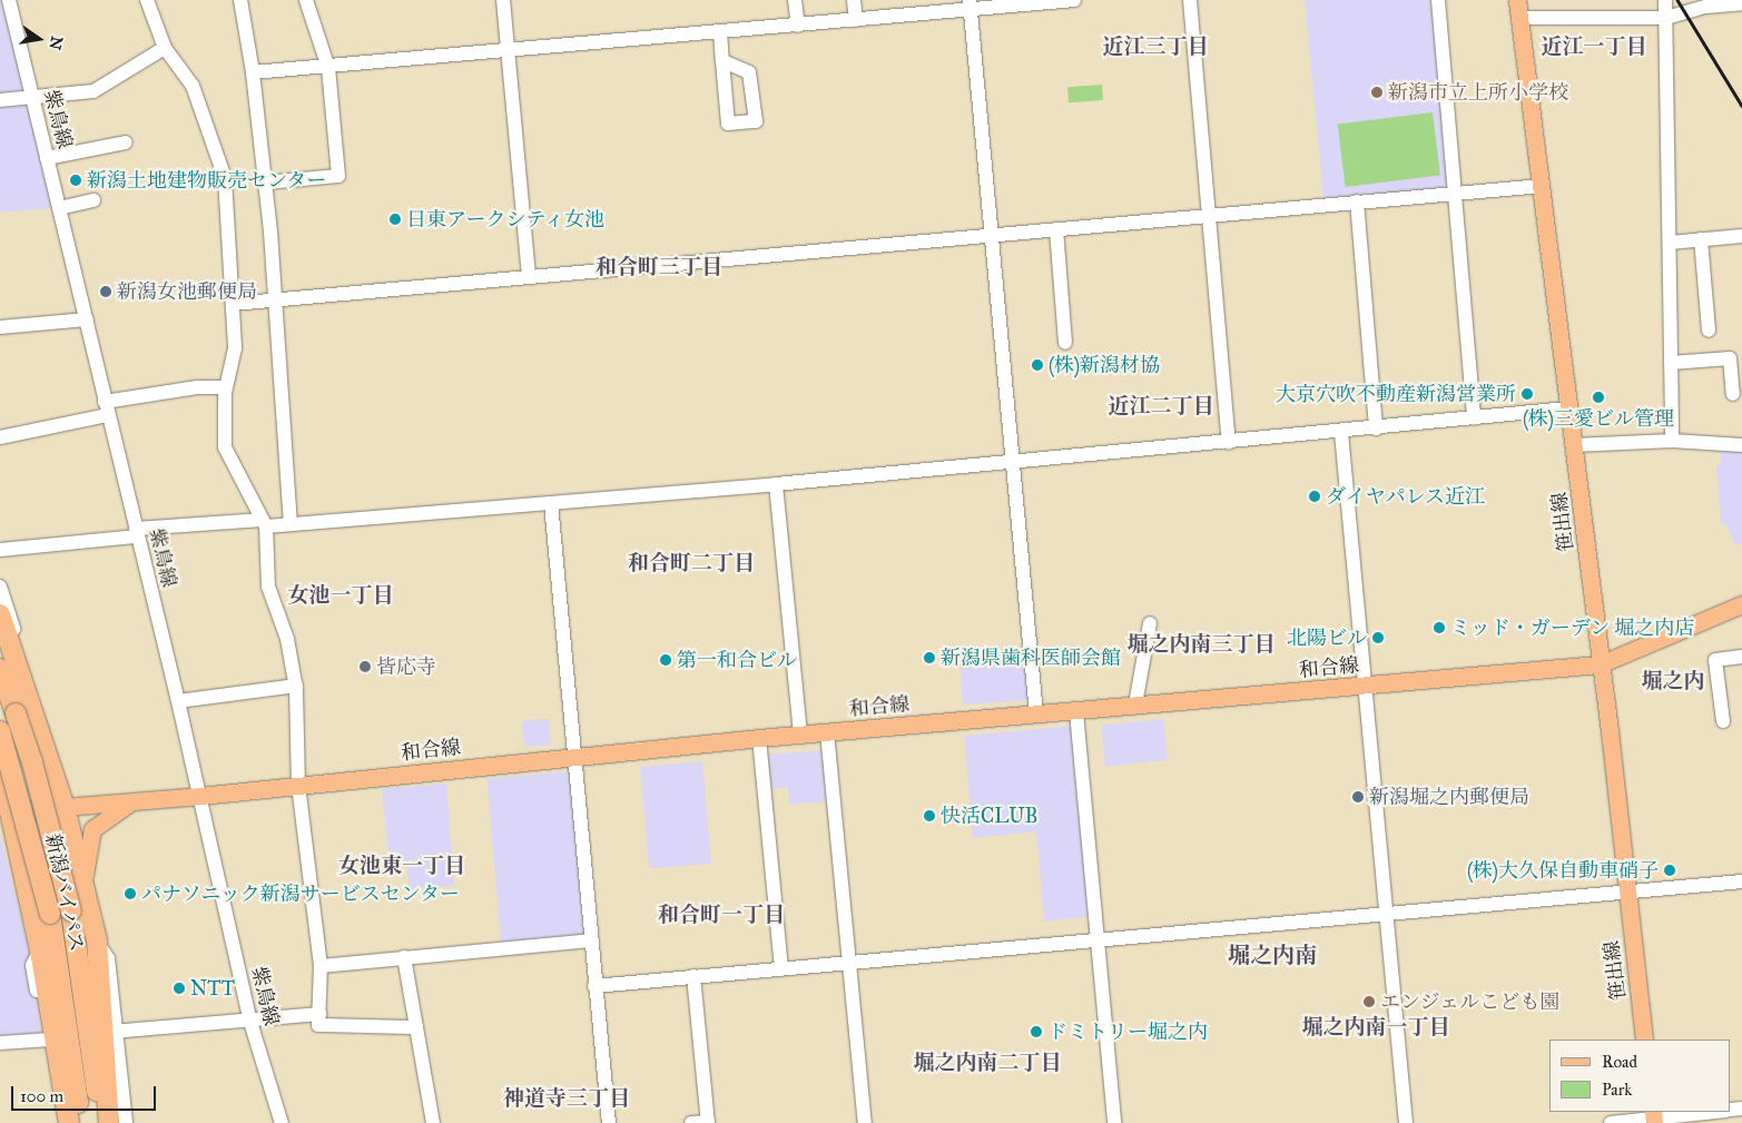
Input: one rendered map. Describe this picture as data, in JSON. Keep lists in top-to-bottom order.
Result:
{
  "streets": {
    "highway": ["新潟バイパス"],
    "main road": ["笹出線", "和合線"],
    "street": ["紫鳥線"]
  },
  "crossings": [
    ["紫鳥線", "和合線"],
    ["笹出線", "和合線"]
  ],
  "districts": [
    "近江三丁目",
    "近江一丁目",
    "和合町三丁目",
    "近江二丁目",
    "和合町二丁目",
    "女池一丁目",
    "堀之内南三丁目",
    "堀之内",
    "女池東一丁目",
    "和合町一丁目",
    "堀之内南",
    "堀之内南一丁目",
    "堀之内南二丁目",
    "神道寺三丁目"
  ],
  "places": [
    "新潟市立上所小学校",
    "新潟土地建物販売センター",
    "日東アークシティ女池",
    "新潟女池郵便局",
    "(株)新潟材協",
    "大京穴吹不動産新潟営業所",
    "(株)三愛ビル管理",
    "ダイヤパレス近江",
    "ミッド・ガーデン 堀之内店",
    "北陽ビル",
    "新潟県歯科医師会館",
    "第一和合ビル",
    "皆応寺",
    "新潟堀之内郵便局",
    "快活CLUB",
    "(株)大久保自動車硝子",
    "パナソニック新潟サービスセンター",
    "NTT",
    "エンジェルこども園",
    "ドミトリー堀之内"
  ],
  "legend": ["Road", "Park"],
  "scale_bar": "100 m",
  "north": "right"
}
